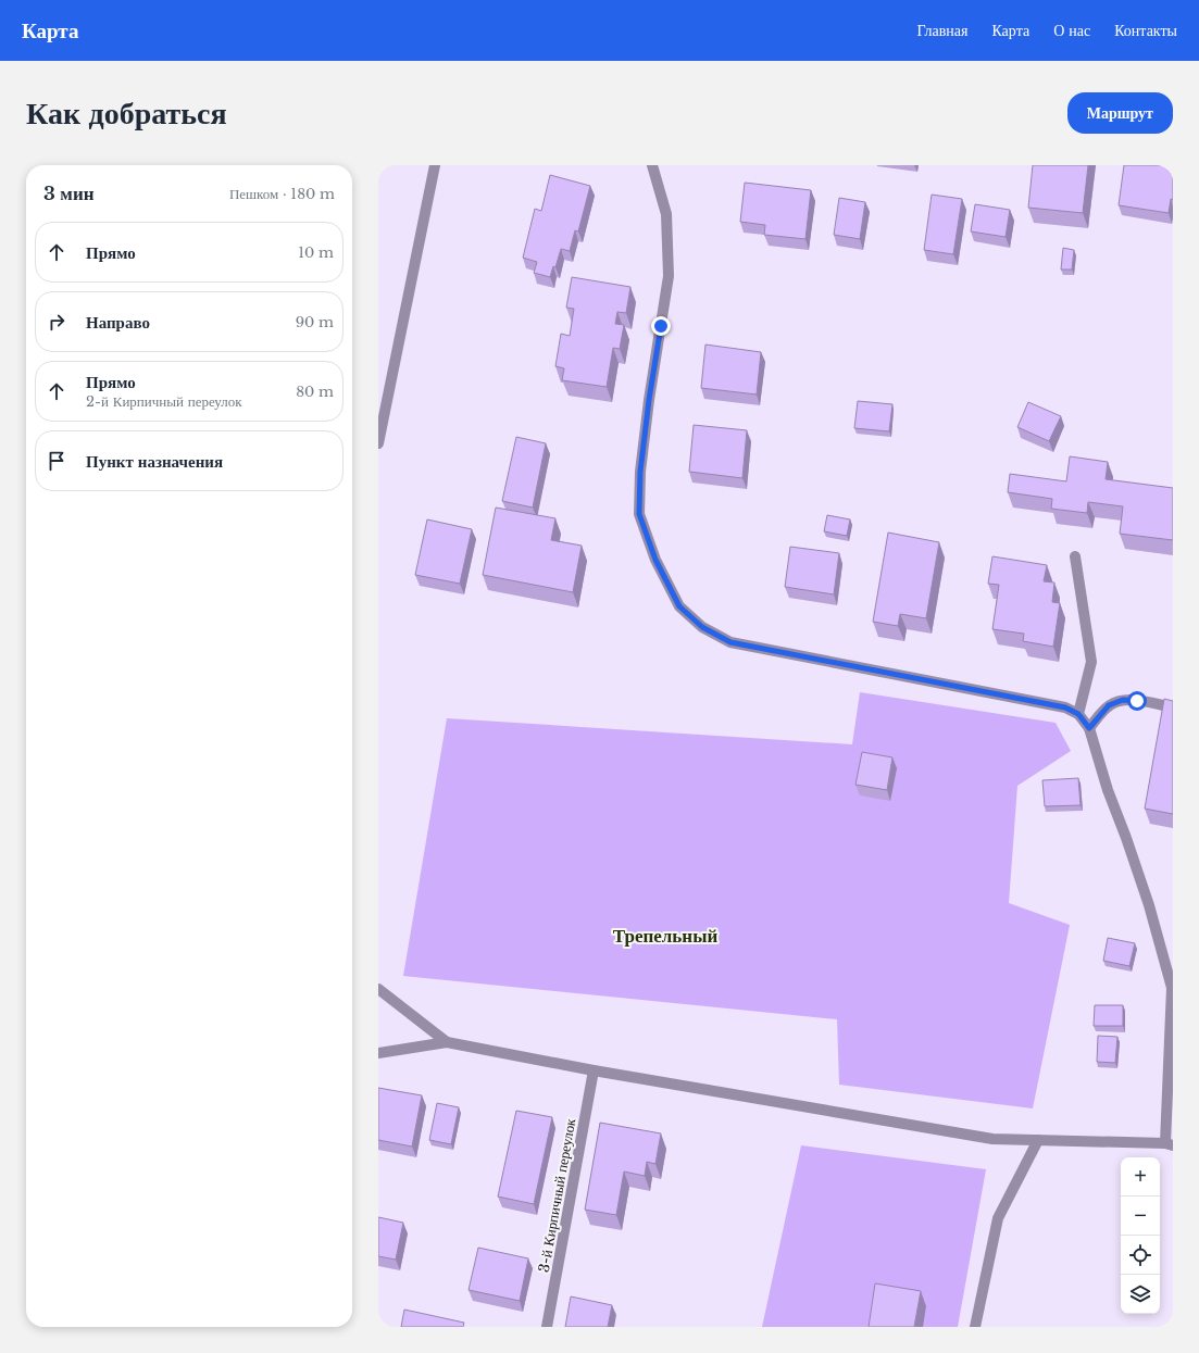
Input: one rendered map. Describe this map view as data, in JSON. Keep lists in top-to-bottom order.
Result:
{
  "streets": {
    "street": ["3-й Кирпичный переулок"]
  },
  "districts": ["Трепельный"],
  "page": {
    "header": "Карта",
    "nav": [
      "Главная",
      "Карта",
      "О нас",
      "Контакты"
    ],
    "buttons": "Маршрут",
    "title": "Как добраться",
    "heading": ["3 мин", "Пешком · 180 m"],
    "list": [
      ["Прямо", "10 m"],
      ["Направо", "90 m"],
      ["Прямо", "2-й Кирпичный переулок", "80 m"],
      "Пункт назначения"
    ],
    "map_buttons": ["+", "−"]
  }
}
